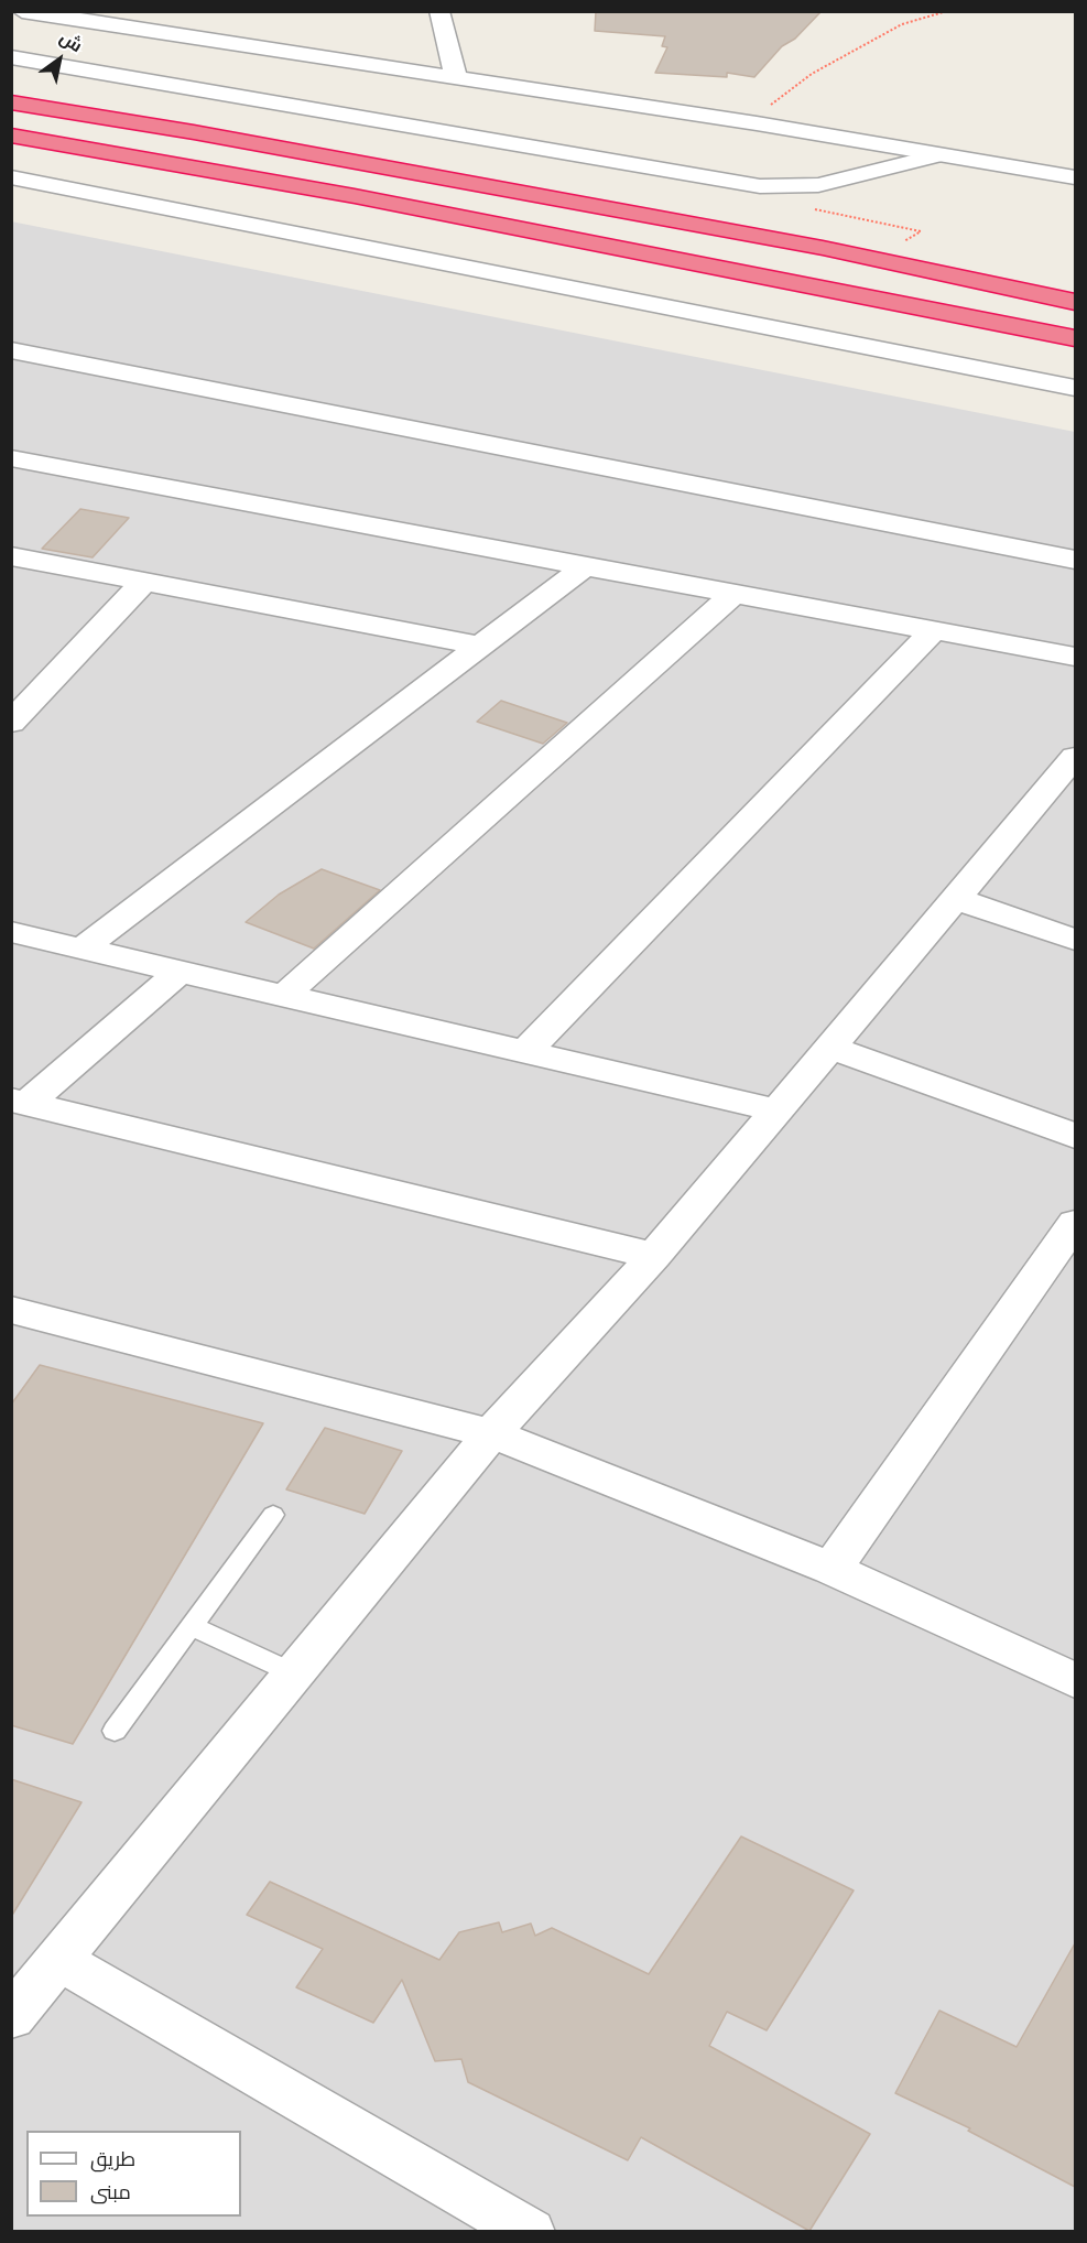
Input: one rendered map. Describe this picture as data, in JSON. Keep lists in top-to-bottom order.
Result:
{
  "legend": ["طريق", "مبنى"],
  "north": "top right"
}
